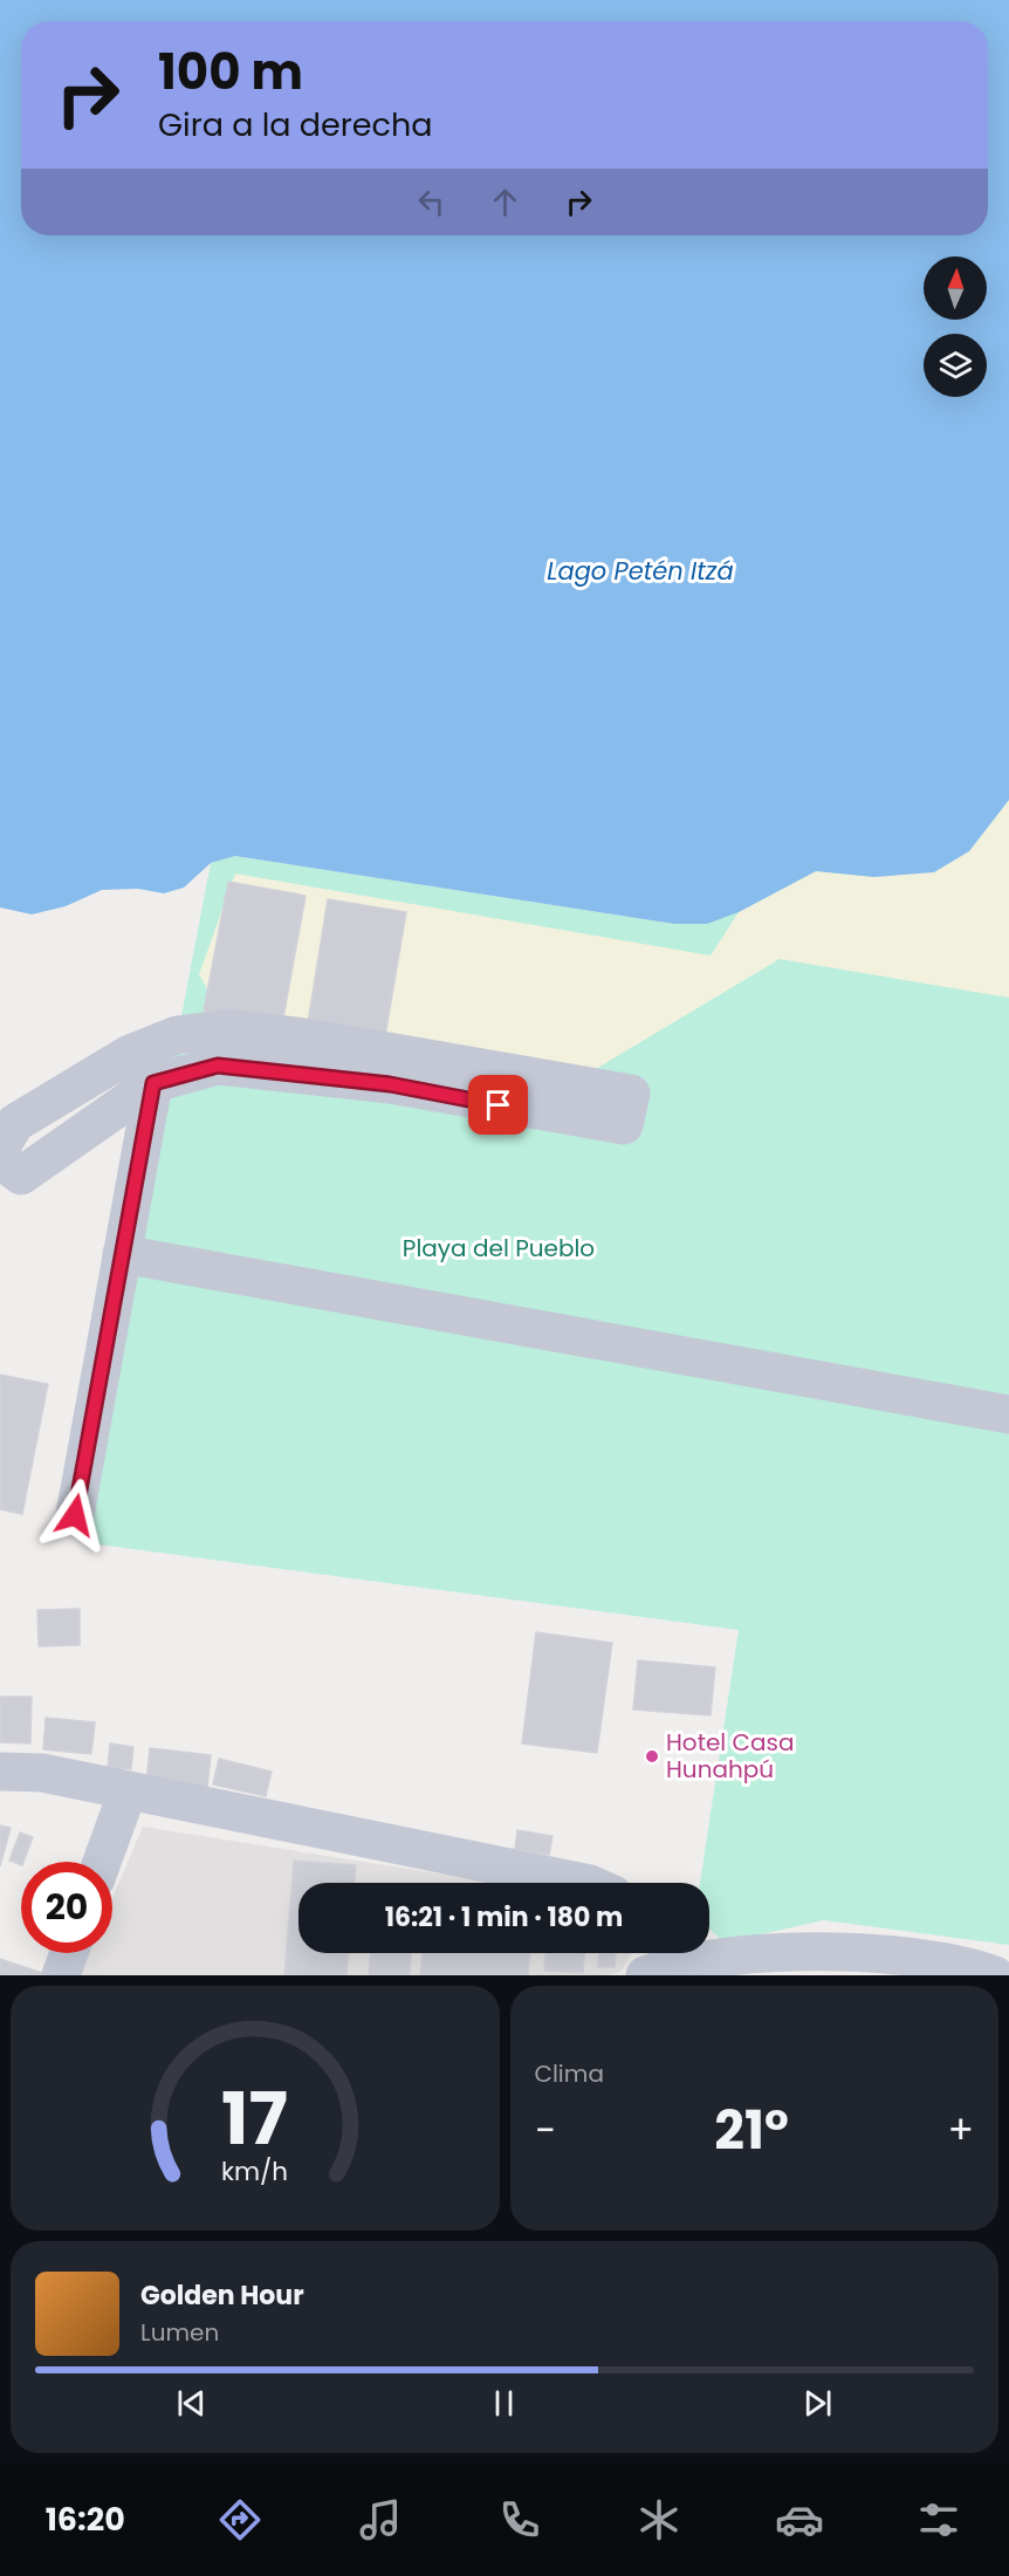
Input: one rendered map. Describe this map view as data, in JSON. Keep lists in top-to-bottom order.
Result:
{
  "water": ["Lago Petén Itzá"],
  "parks": ["Playa del Pueblo"],
  "places": ["Hotel Casa Hunahpú"],
  "north": "top",
  "page": {
    "turn": ["100 m", "Gira a la derecha"],
    "limit": "20",
    "trip": "16:21 · 1 min · 180 m",
    "tile": "Clima",
    "heat": ["−", "21°", "+"],
    "song": ["Golden Hour", "Lumen"],
    "tabs": "16:20",
    "gauge": ["17", "km/h"]
  }
}
